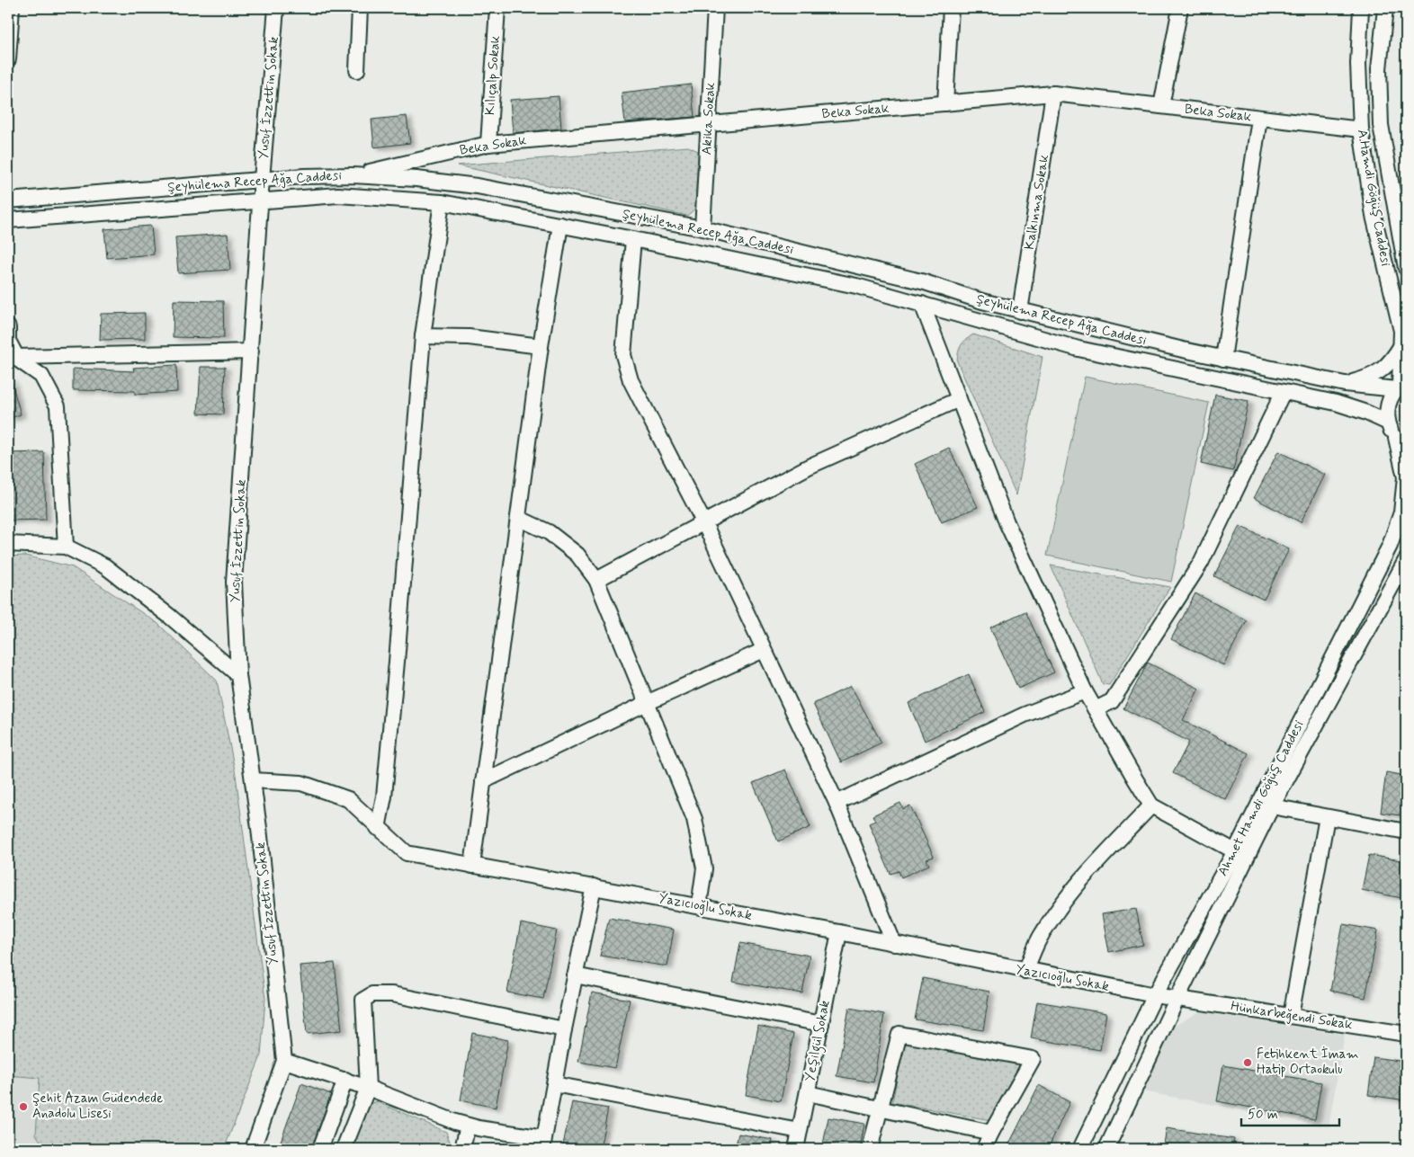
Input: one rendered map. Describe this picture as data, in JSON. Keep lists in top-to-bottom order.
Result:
{
  "streets": {
    "street": [
      "Kılıçalp Sokak",
      "Yusuf İzzettin Sokak",
      "Beka Sokak",
      "Akika Sokak",
      "Şeyhülema Recep Ağa Caddesi",
      "A.Hamdi Göğüş Caddesi",
      "Kalkınma Sokak",
      "Ahmet Hamdi Göğüş Caddesi",
      "Yazıcıoğlu Sokak",
      "Hünkarbeğendi Sokak",
      "Yeşilgül Sokak"
    ]
  },
  "crossings": [
    ["Kılıçalp Sokak", "Beka Sokak"],
    ["Yusuf İzzettin Sokak", "Şeyhülema Recep Ağa Caddesi"],
    ["Yusuf İzzettin Sokak", "Yazıcıoğlu Sokak"],
    ["Beka Sokak", "Akika Sokak"],
    ["Beka Sokak", "Şeyhülema Recep Ağa Caddesi"],
    ["Beka Sokak", "A.Hamdi Göğüş Caddesi"],
    ["Beka Sokak", "Kalkınma Sokak"],
    ["Akika Sokak", "Şeyhülema Recep Ağa Caddesi"],
    ["Şeyhülema Recep Ağa Caddesi", "A.Hamdi Göğüş Caddesi"],
    ["Şeyhülema Recep Ağa Caddesi", "Kalkınma Sokak"],
    ["Ahmet Hamdi Göğüş Caddesi", "Yazıcıoğlu Sokak"],
    ["Ahmet Hamdi Göğüş Caddesi", "Hünkarbeğendi Sokak"],
    ["Yazıcıoğlu Sokak", "Hünkarbeğendi Sokak"],
    ["Yazıcıoğlu Sokak", "Yeşilgül Sokak"]
  ],
  "places": ["Fetihkent İmam Hatip Ortaokulu", "Şehit Azam Güdendede Anadolu Lisesi"],
  "scale_bar": "50 m"
}
